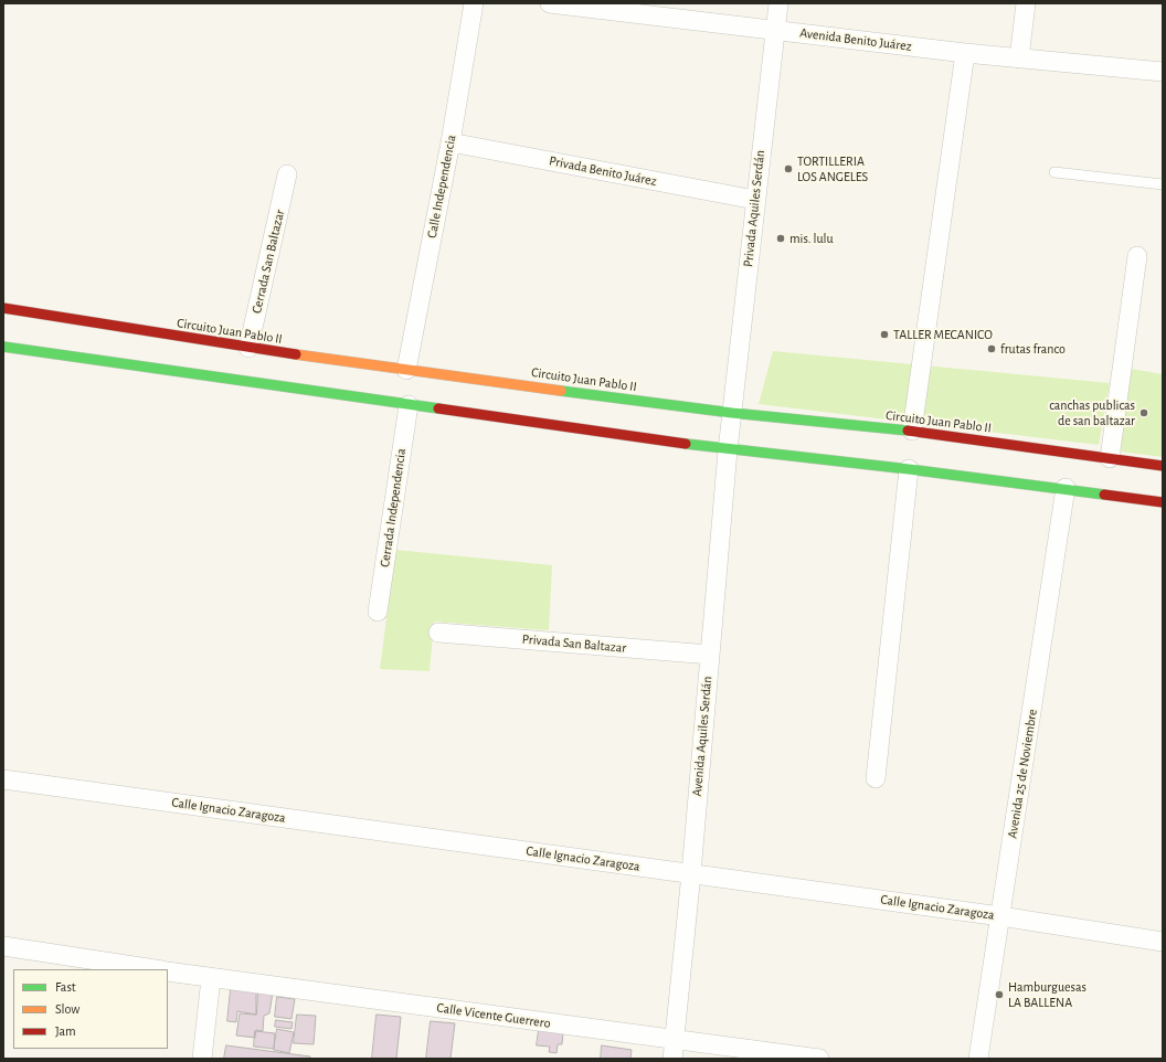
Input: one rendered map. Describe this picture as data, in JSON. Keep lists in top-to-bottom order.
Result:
{
  "streets": {
    "main road": ["Circuito Juan Pablo II"],
    "street": [
      "Avenida Benito Juárez",
      "Privada Benito Juárez",
      "Calle Independencia",
      "Privada Aquiles Serdán",
      "Cerrada San Baltazar",
      "Cerrada Independencia",
      "Privada San Baltazar",
      "Avenida Aquiles Serdán",
      "Avenida 25 de Noviembre",
      "Calle Ignacio Zaragoza",
      "Calle Vicente Guerrero"
    ]
  },
  "crossings": [
    ["Avenida Benito Juárez", "Privada Aquiles Serdán"],
    ["Privada Benito Juárez", "Calle Independencia"],
    ["Privada Benito Juárez", "Privada Aquiles Serdán"],
    ["Calle Independencia", "Circuito Juan Pablo II"],
    ["Privada Aquiles Serdán", "Circuito Juan Pablo II"],
    ["Privada Aquiles Serdán", "Avenida Aquiles Serdán"],
    ["Cerrada San Baltazar", "Circuito Juan Pablo II"],
    ["Circuito Juan Pablo II", "Avenida Aquiles Serdán"],
    ["Privada San Baltazar", "Avenida Aquiles Serdán"],
    ["Avenida Aquiles Serdán", "Calle Ignacio Zaragoza"],
    ["Avenida Aquiles Serdán", "Calle Vicente Guerrero"],
    ["Avenida 25 de Noviembre", "Calle Ignacio Zaragoza"]
  ],
  "places": [
    "TORTILLERIA LOS ANGELES",
    "mis. lulu",
    "TALLER MECANICO",
    "frutas franco",
    "canchas publicas de san baltazar",
    "Hamburguesas LA BALLENA"
  ],
  "legend": ["Fast", "Slow", "Jam"]
}
